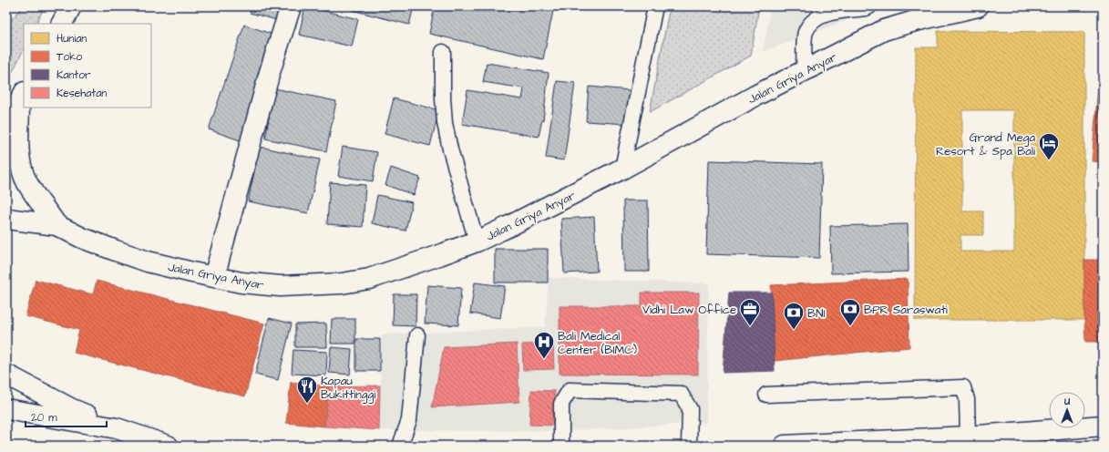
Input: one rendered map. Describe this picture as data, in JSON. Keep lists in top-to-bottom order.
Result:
{
  "streets": {
    "main road": ["Jalan Griya Anyar"]
  },
  "places": {
    "hotel": ["Grand Mega Resort & Spa Bali"],
    "office": ["Vidhi Law Office"],
    "bank": ["BPR Saraswati", "BNI"],
    "hospital": ["Bali Medical Center (BIMC)"],
    "restaurant": ["Kapau Bukittinggi"]
  },
  "legend": [
    "Hunian",
    "Toko",
    "Kantor",
    "Kesehatan"
  ],
  "scale_bar": "20 m",
  "north": "top"
}
